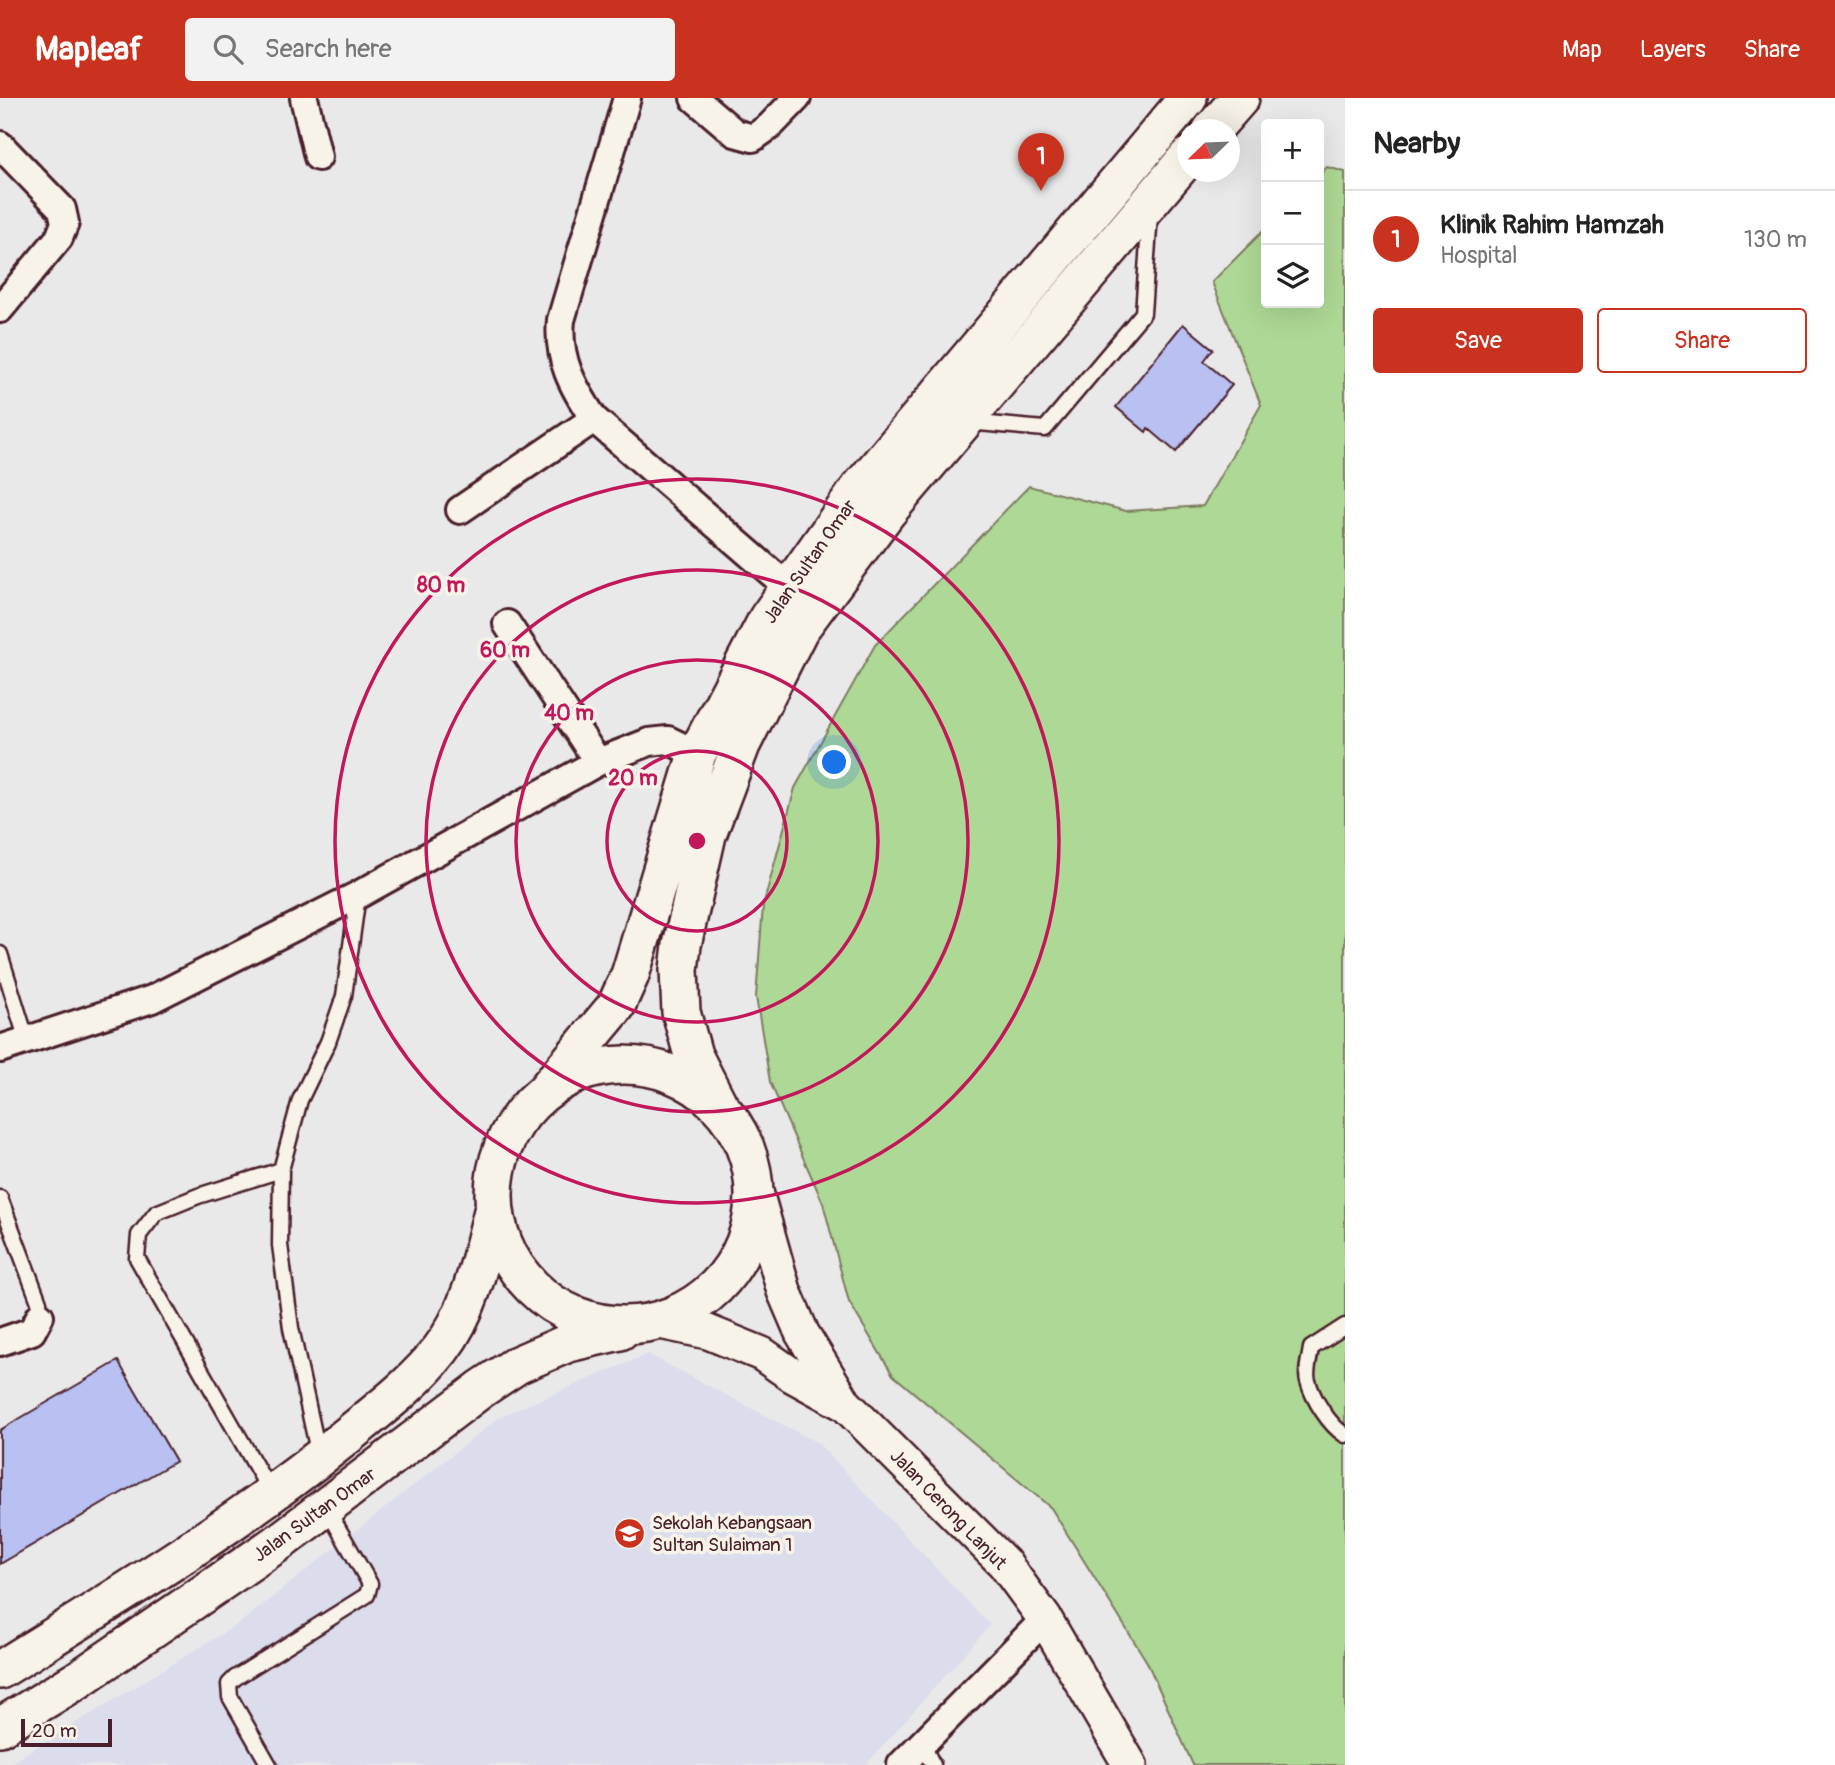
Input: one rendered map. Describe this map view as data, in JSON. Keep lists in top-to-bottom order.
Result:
{
  "streets": {
    "main road": ["Jalan Sultan Omar"],
    "street": ["Jalan Cerong Lanjut"]
  },
  "crossings": [
    ["Jalan Sultan Omar", "Jalan Cerong Lanjut"]
  ],
  "places": {
    "school or university": ["Sekolah Kebangsaan Sultan Sulaiman 1"]
  },
  "scale_bar": "20 m",
  "north": "bottom left",
  "page": {
    "header": "Mapleaf",
    "search": "Search here",
    "nav": ["Map", "Layers", "Share"],
    "heading": "Nearby",
    "map_buttons": ["+", "−"],
    "pins": "1",
    "list": [
      {
        "mark": "1",
        "name": "Klinik Rahim Hamzah",
        "note": "Hospital",
        "value": "130 m"
      }
    ],
    "buttons": ["Save", "Share"],
    "scale": "20 m"
  },
  "rings": [
    "80 m",
    "60 m",
    "40 m",
    "20 m"
  ]
}
